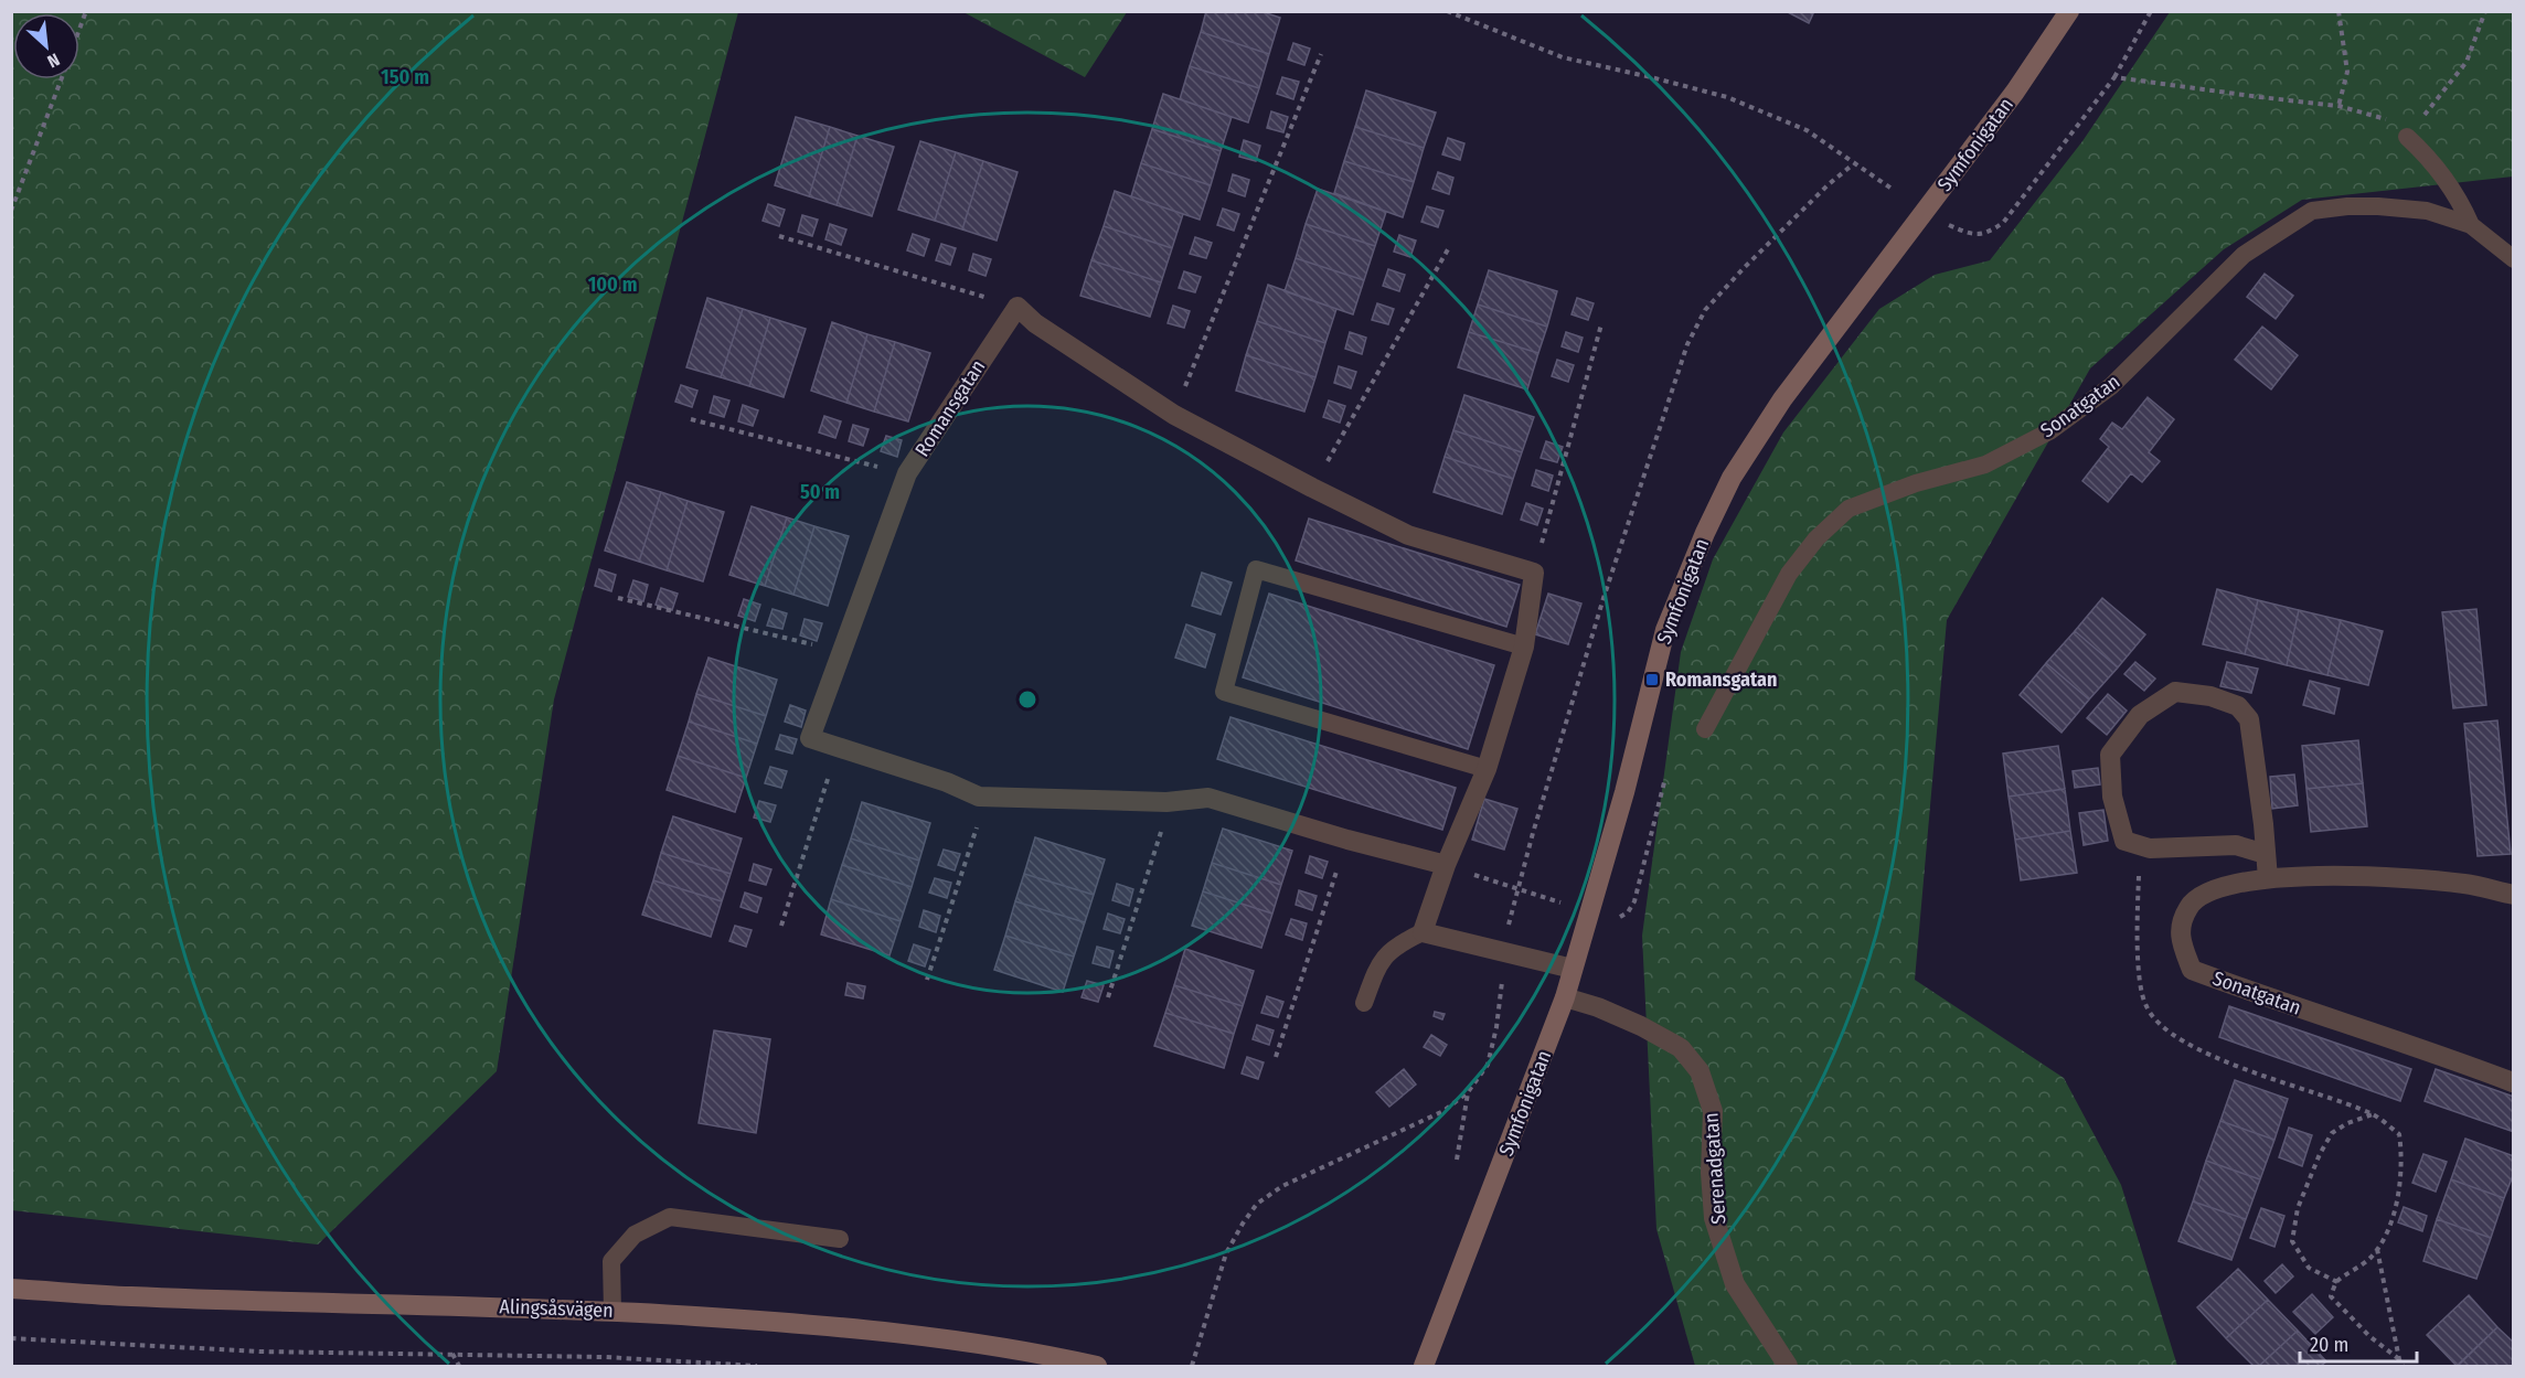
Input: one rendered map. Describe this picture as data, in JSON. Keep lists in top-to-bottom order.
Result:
{
  "streets": {
    "street": [
      "Symfonigatan",
      "Sonatgatan",
      "Romansgatan",
      "Serenadgatan",
      "Alingsåsvägen"
    ]
  },
  "crossings": [
    ["Symfonigatan", "Serenadgatan"]
  ],
  "places": {
    "transit": ["Romansgatan"]
  },
  "scale_bar": "20 m",
  "north": "bottom right",
  "rings": ["150 m", "100 m", "50 m"]
}
